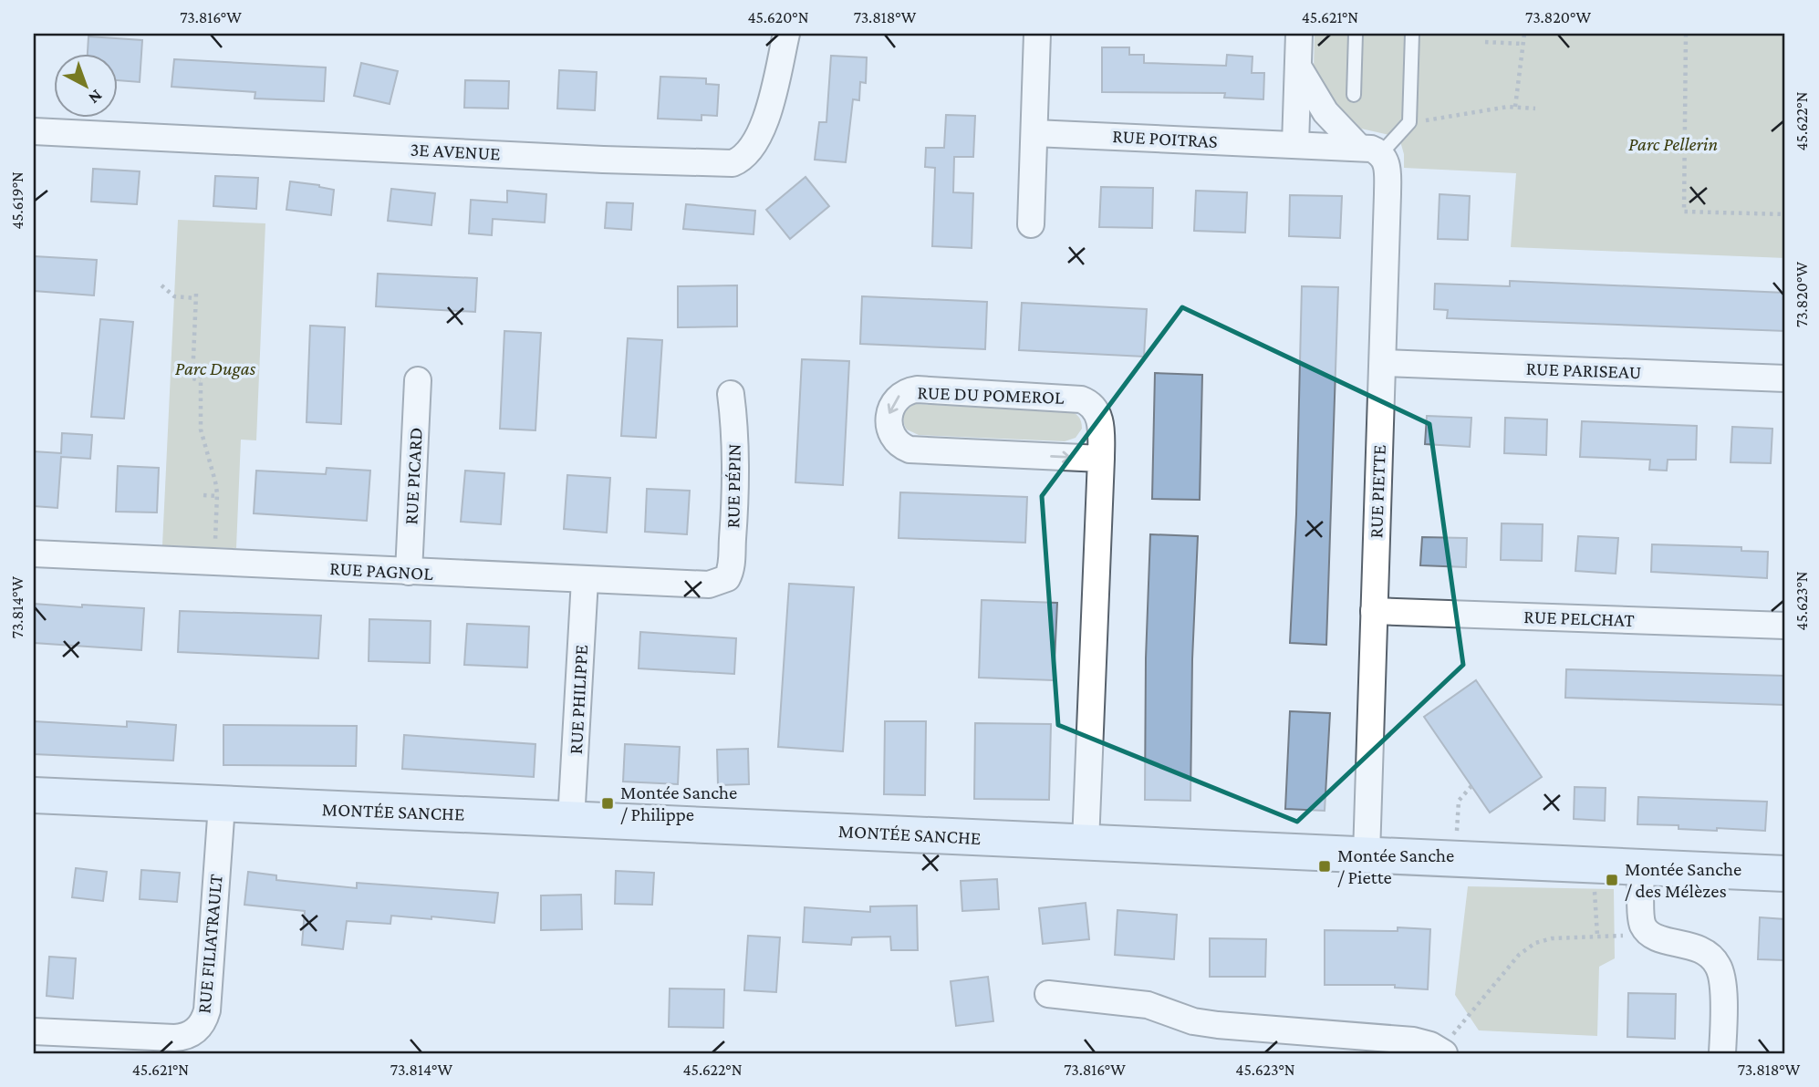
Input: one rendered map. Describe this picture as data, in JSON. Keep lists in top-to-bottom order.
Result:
{
  "streets": {
    "street": [
      "RUE POITRAS",
      "3E AVENUE",
      "RUE PARISEAU",
      "RUE DU POMEROL",
      "RUE PICARD",
      "RUE PÉPIN",
      "RUE PIETTE",
      "RUE PAGNOL",
      "RUE PELCHAT",
      "RUE PHILIPPE",
      "MONTÉE SANCHE",
      "RUE FILIATRAULT"
    ]
  },
  "crossings": [
    ["RUE PARISEAU", "RUE PIETTE"],
    ["RUE DU POMEROL", "MONTÉE SANCHE"],
    ["RUE PICARD", "RUE PAGNOL"],
    ["RUE PÉPIN", "RUE PAGNOL"],
    ["RUE PIETTE", "RUE PELCHAT"],
    ["RUE PIETTE", "MONTÉE SANCHE"],
    ["RUE PAGNOL", "RUE PHILIPPE"],
    ["RUE PHILIPPE", "MONTÉE SANCHE"],
    ["MONTÉE SANCHE", "RUE FILIATRAULT"]
  ],
  "parks": ["Parc Pellerin", "Parc Dugas"],
  "places": {
    "transit": ["Montée Sanche / Philippe", "Montée Sanche / Piette", "Montée Sanche / des Mélèzes"]
  },
  "north": "bottom right",
  "coordinates": [
    "73.816°W",
    "45.620°N",
    "73.818°W",
    "45.621°N",
    "73.820°W",
    "45.622°N",
    "45.619°N",
    "45.623°N",
    "73.814°W"
  ]
}
